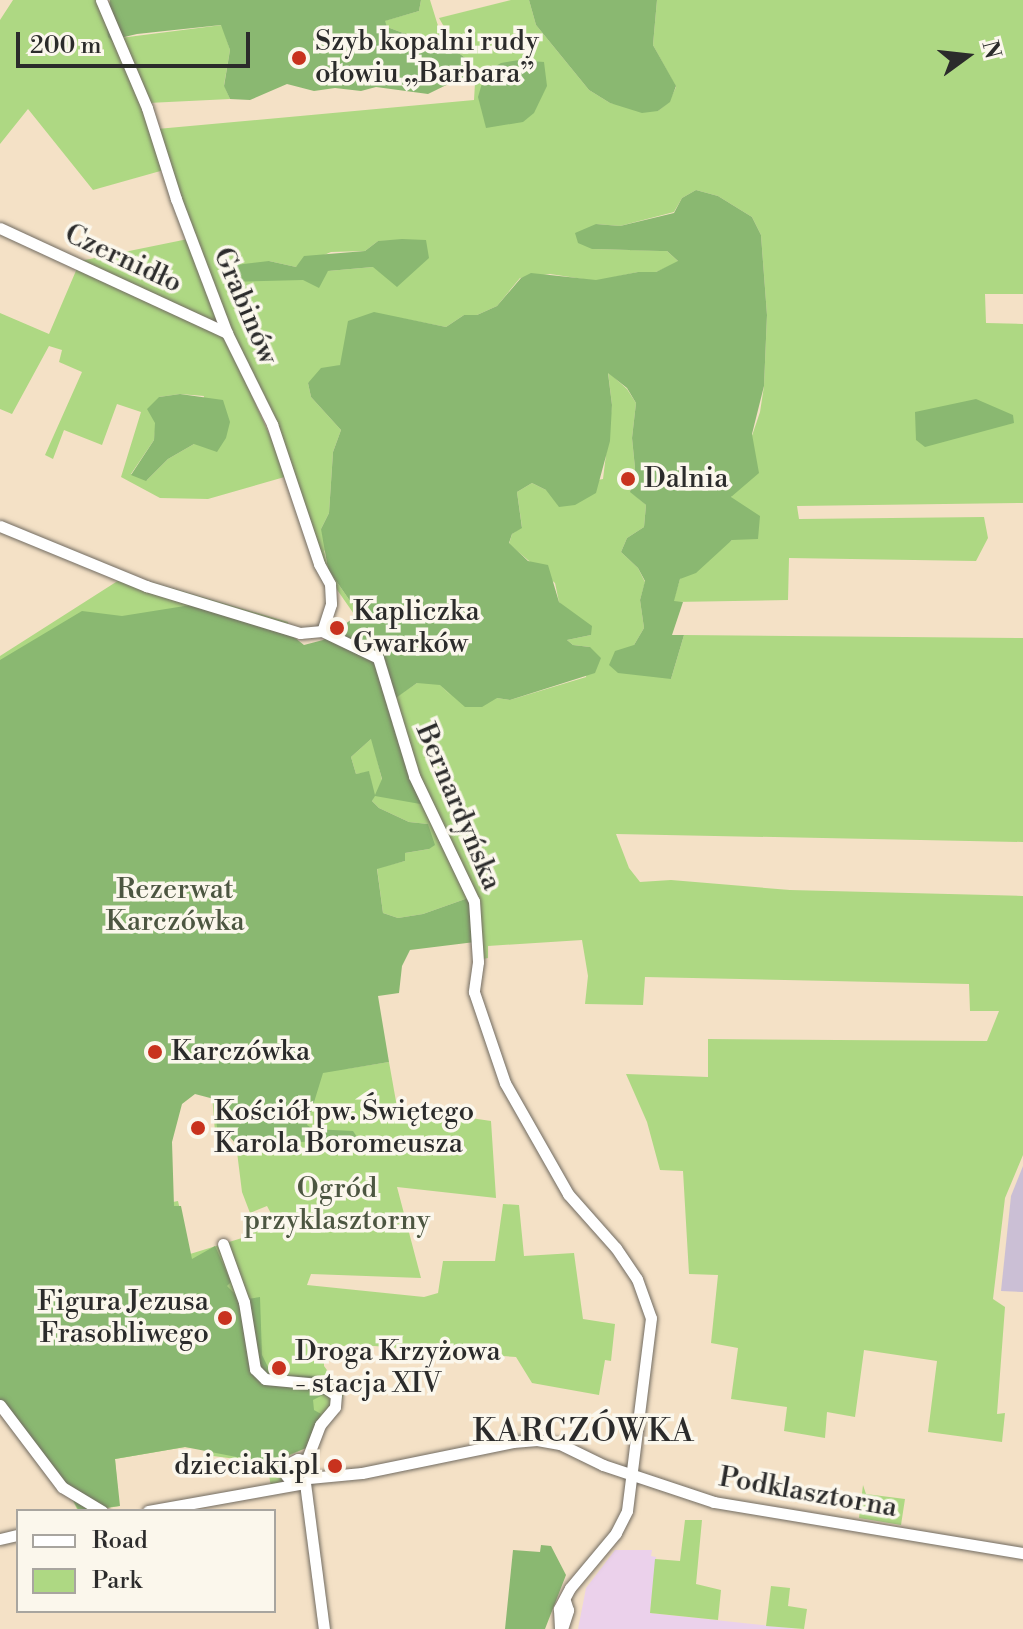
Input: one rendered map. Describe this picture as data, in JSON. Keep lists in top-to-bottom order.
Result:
{
  "streets": {
    "street": [
      "Czernidło",
      "Grabinów",
      "Bernardyńska",
      "Podklasztorna"
    ]
  },
  "crossings": [
    ["Czernidło", "Grabinów"],
    ["Grabinów", "Bernardyńska"],
    ["Bernardyńska", "Podklasztorna"]
  ],
  "districts": ["KARCZÓWKA"],
  "parks": ["Rezerwat Karczówka", "Ogród przyklasztorny"],
  "places": [
    "Szyb kopalni rudy ołowiu „Barbara”",
    "Dalnia",
    "Kapliczka Gwarków",
    "Karczówka",
    "Kościół pw. Świętego Karola Boromeusza",
    "Figura Jezusa Frasobliwego",
    "Droga Krzyżowa - stacja XIV",
    "dzieciaki.pl"
  ],
  "legend": ["Road", "Park"],
  "scale_bar": "200 m",
  "north": "right"
}
